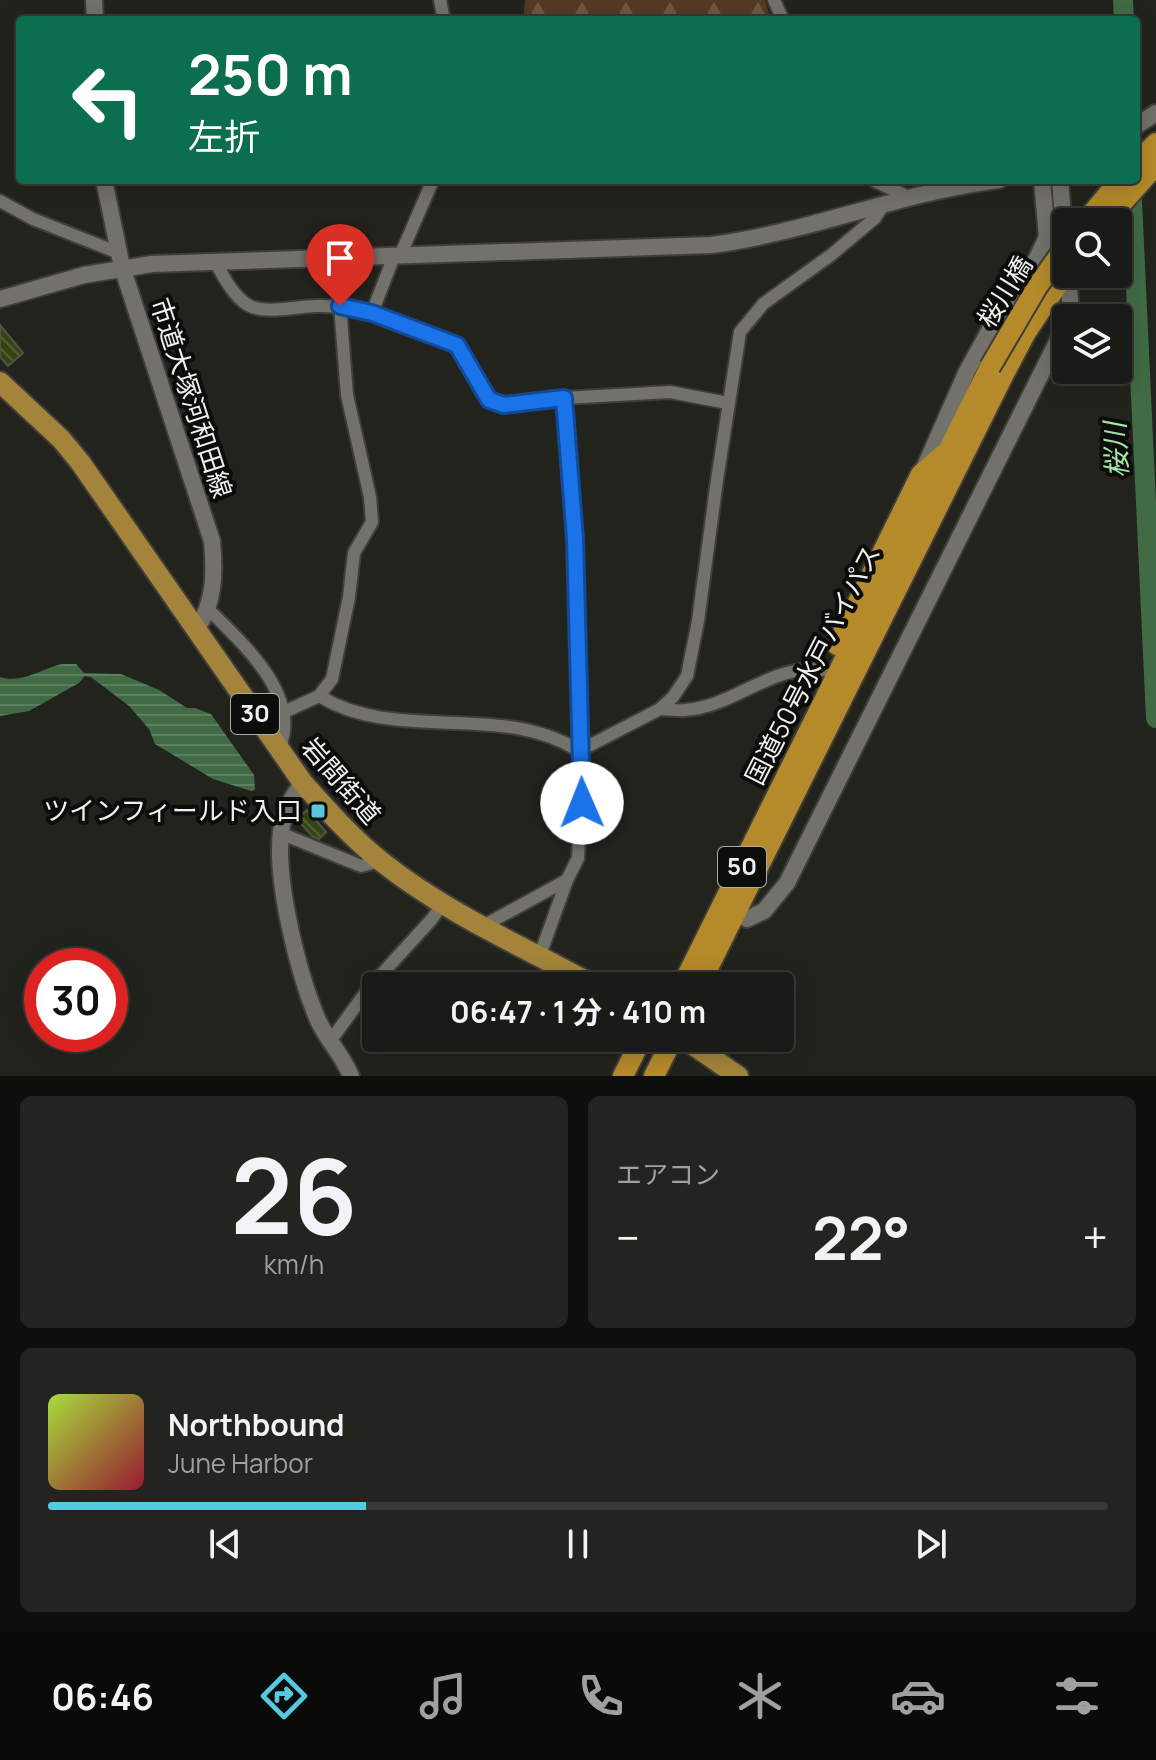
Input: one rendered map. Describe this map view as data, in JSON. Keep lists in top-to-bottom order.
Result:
{
  "streets": {
    "highway": ["桜川橋", "国道50号水戸バイパス", "50"],
    "main road": ["30", "岩間街道"],
    "street": ["市道大塚河和田線"]
  },
  "crossings": [
    ["桜川橋", "国道50号水戸バイパス"],
    ["市道大塚河和田線", "岩間街道"]
  ],
  "water": ["桜川"],
  "places": {
    "transit": ["ツインフィールド入口"]
  },
  "page": {
    "turn": ["250 m", "左折"],
    "limit": "30",
    "trip": "06:47 · 1 分 · 410 m",
    "tile": [
      ["26", "km/h"],
      "エアコン"
    ],
    "heat": ["−", "22°", "+"],
    "song": ["Northbound", "June Harbor"],
    "tabs": "06:46"
  }
}
